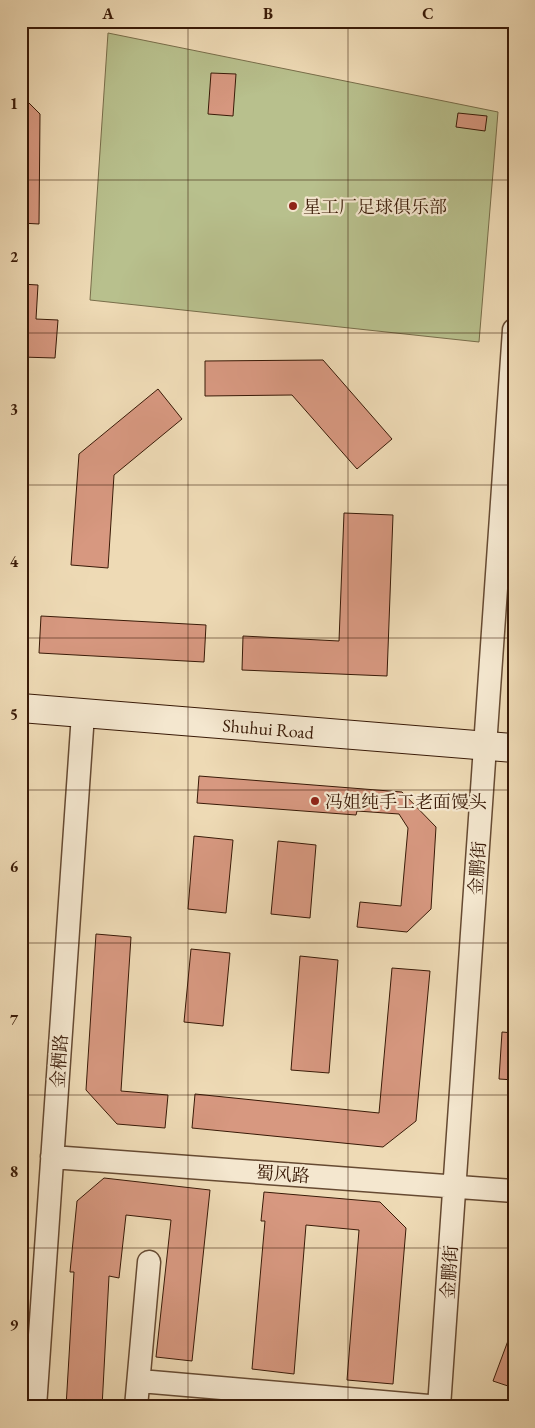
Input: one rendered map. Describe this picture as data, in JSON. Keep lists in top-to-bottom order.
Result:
{
  "streets": {
    "street": [
      "Shuhui Road",
      "金鹏街",
      "金栖路",
      "蜀风路"
    ]
  },
  "crossings": [
    ["Shuhui Road", "金鹏街"],
    ["Shuhui Road", "金栖路"],
    ["金鹏街", "蜀风路"],
    ["金栖路", "蜀风路"]
  ],
  "places": ["星工厂足球俱乐部", "冯姐纯手工老面馒头"],
  "grid": {
    "columns": ["A", "B", "C"],
    "rows": [
      "1",
      "2",
      "3",
      "4",
      "5",
      "6",
      "7",
      "8",
      "9"
    ]
  }
}
